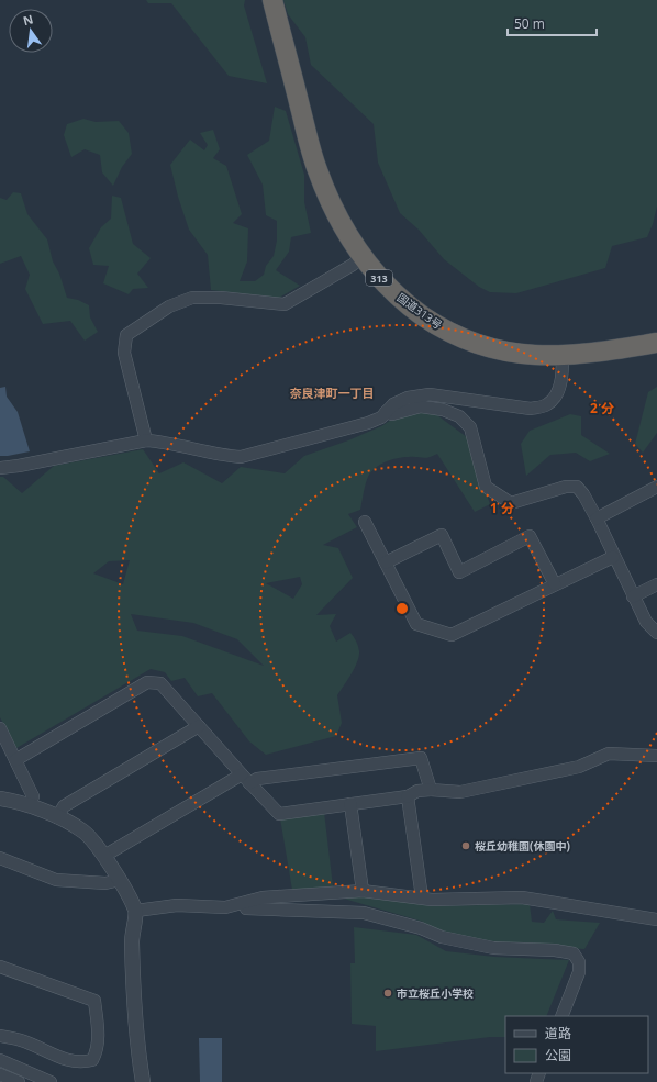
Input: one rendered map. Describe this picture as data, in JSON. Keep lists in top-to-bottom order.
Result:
{
  "streets": {
    "highway": ["313", "国道313号"]
  },
  "districts": ["奈良津町一丁目"],
  "places": ["桜丘幼稚園(休園中)", "市立桜丘小学校"],
  "legend": ["道路", "公園"],
  "scale_bar": "50 m",
  "north": "top",
  "rings": ["2 分", "1 分"]
}
